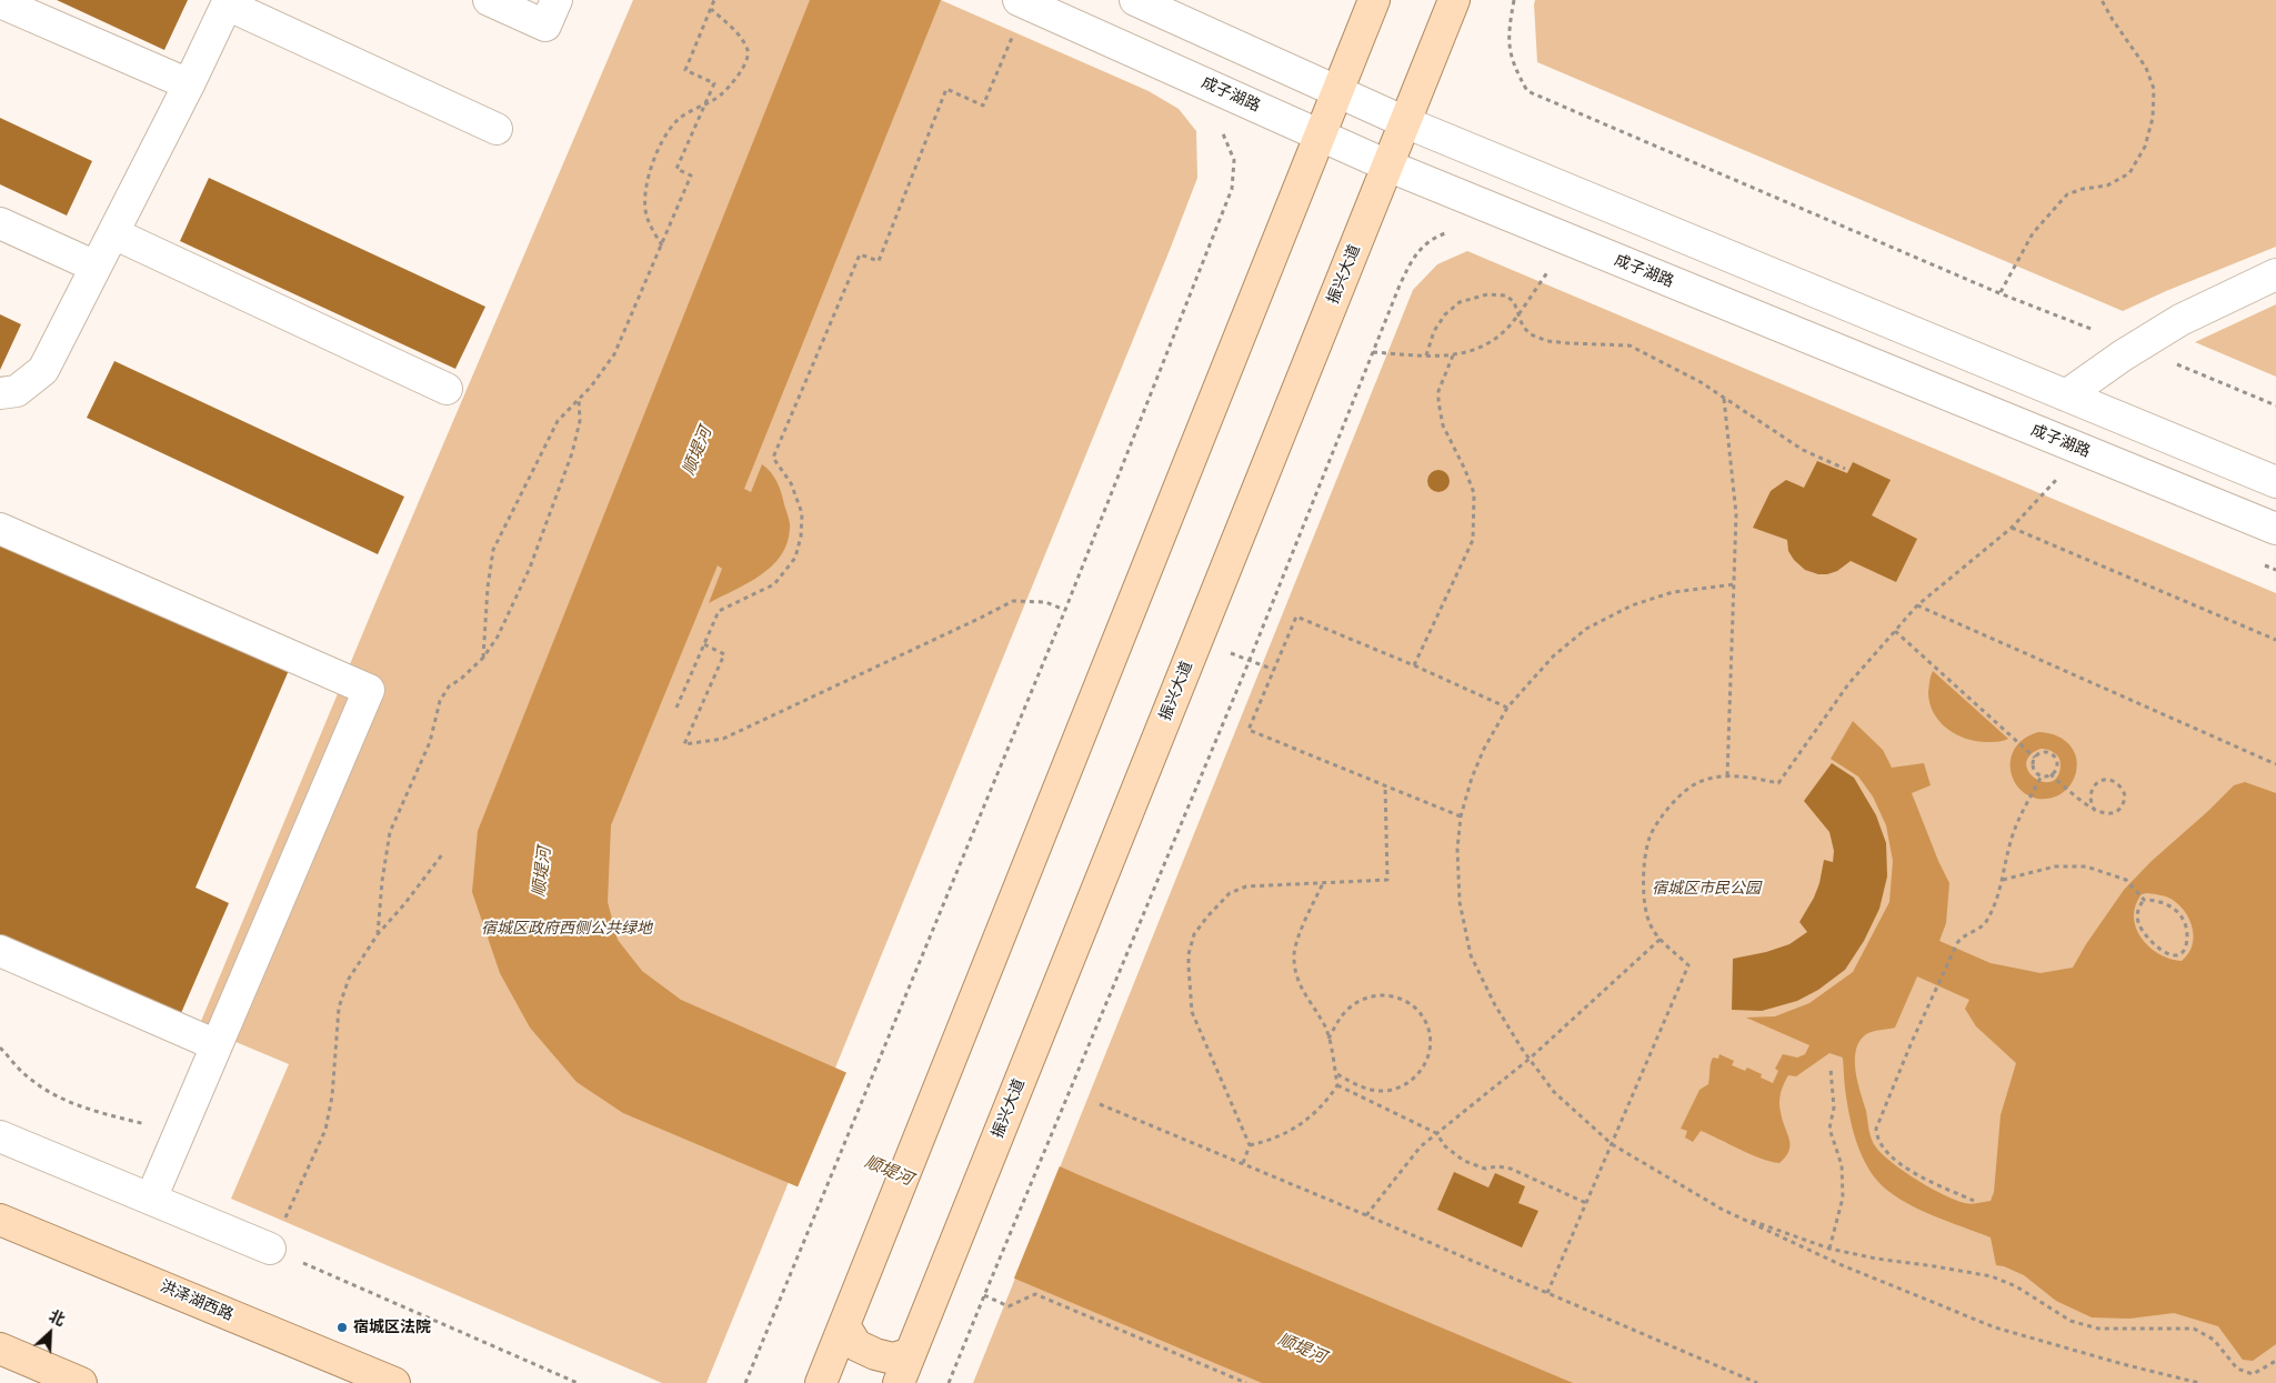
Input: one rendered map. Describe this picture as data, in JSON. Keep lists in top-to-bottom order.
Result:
{
  "streets": {
    "main road": ["振兴大道", "洪泽湖西路"],
    "street": ["成子湖路"]
  },
  "crossings": [
    ["成子湖路", "振兴大道"]
  ],
  "water": ["顺堤河"],
  "parks": ["宿城区市民公园", "宿城区政府西侧公共绿地"],
  "places": ["宿城区法院"],
  "north": "top right"
}
